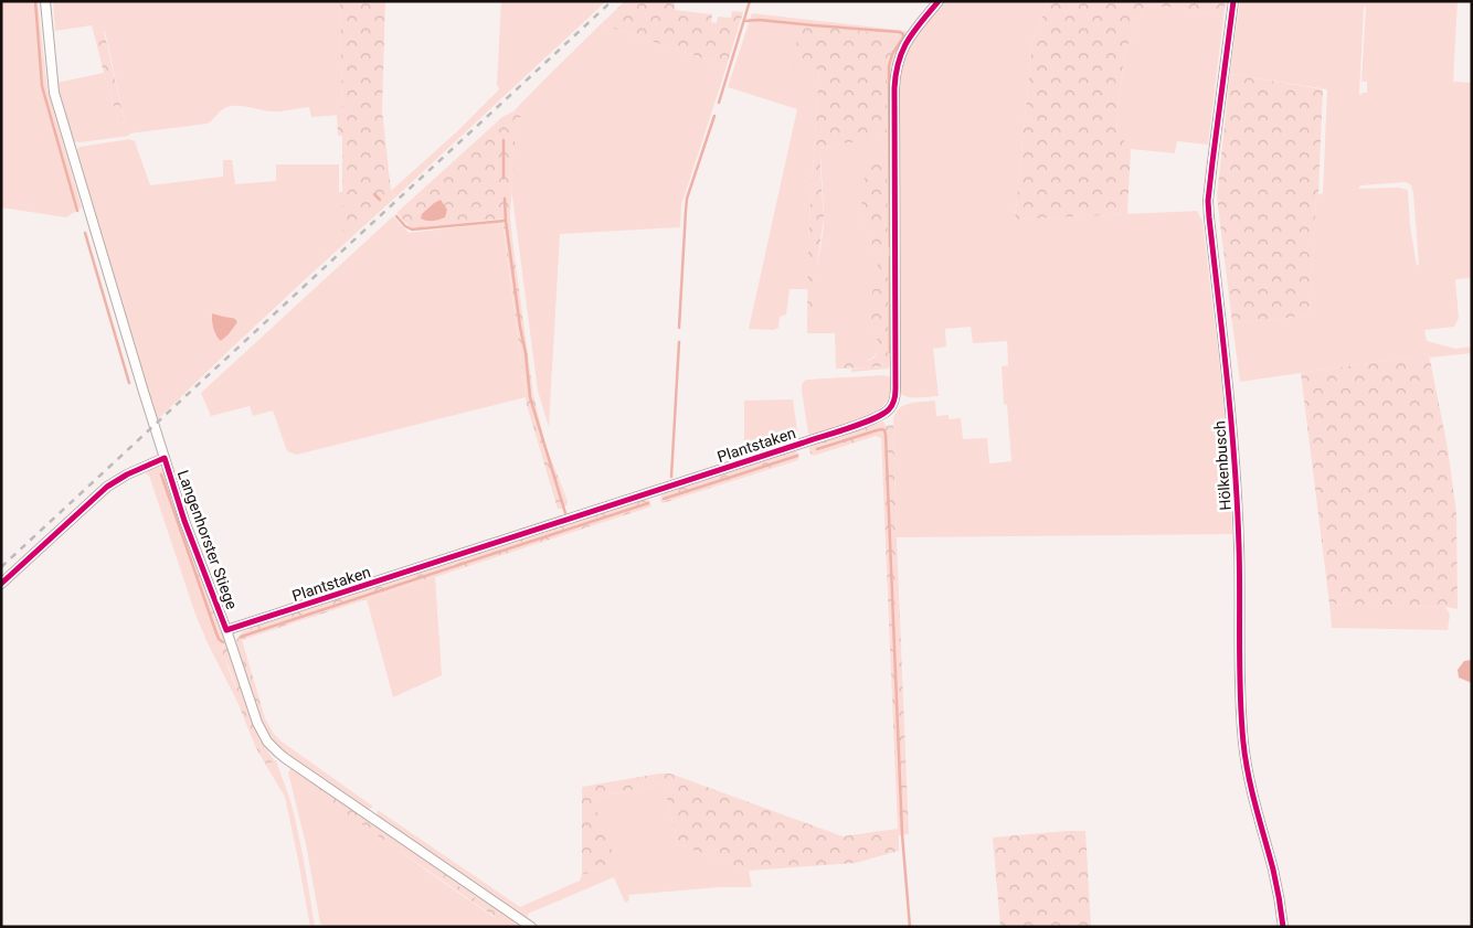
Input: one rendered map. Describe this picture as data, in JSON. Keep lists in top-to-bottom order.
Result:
{
  "streets": {
    "street": ["Plantstaken", "Hölkenbusch", "Langenhorster Stiege"]
  },
  "crossings": [
    ["Plantstaken", "Langenhorster Stiege"]
  ]
}
